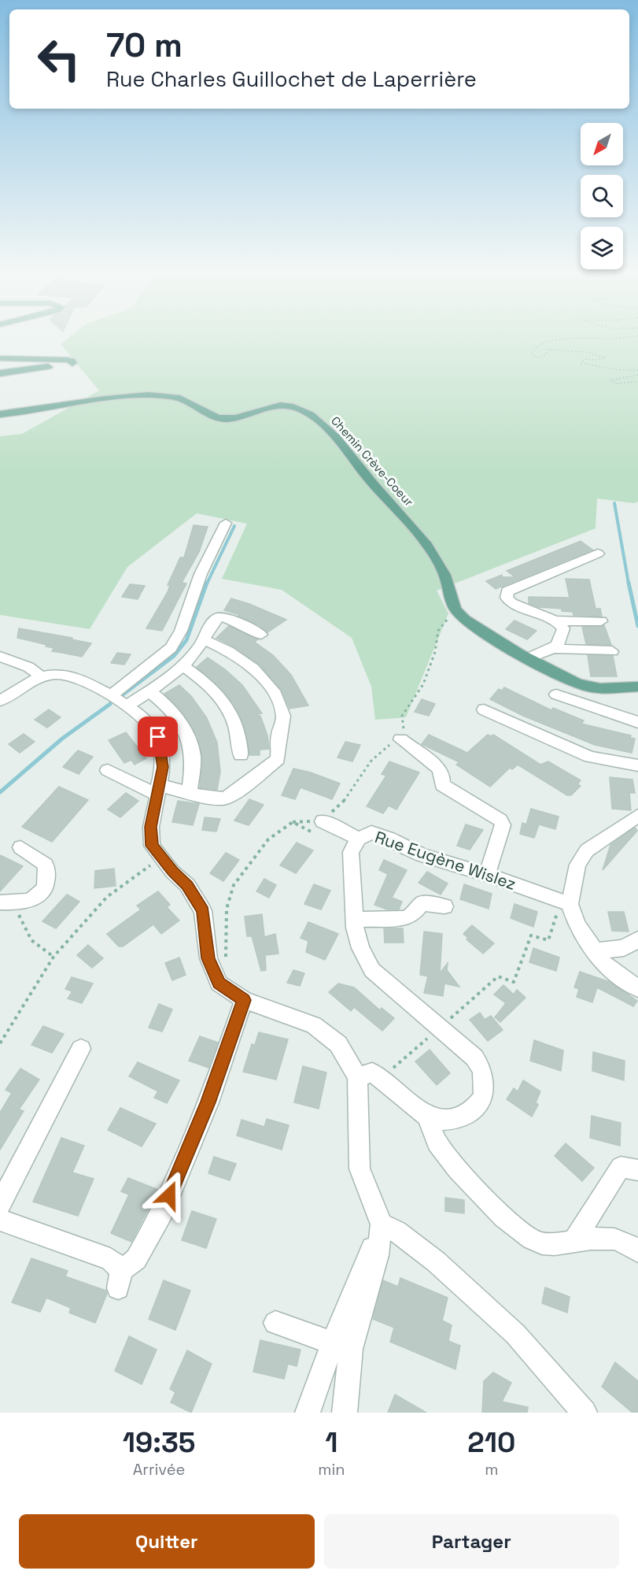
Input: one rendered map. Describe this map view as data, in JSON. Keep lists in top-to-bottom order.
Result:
{
  "streets": {
    "main road": ["Chemin Crève-Coeur"],
    "street": ["Rue Eugène Wislez"]
  },
  "north": "bottom left",
  "page": {
    "turn": ["70 m", "Rue Charles Guillochet de Laperrière"],
    "eta": [
      "19:35",
      "Arrivée",
      "1",
      "min",
      "210",
      "m"
    ],
    "buttons": ["Quitter", "Partager"]
  }
}
